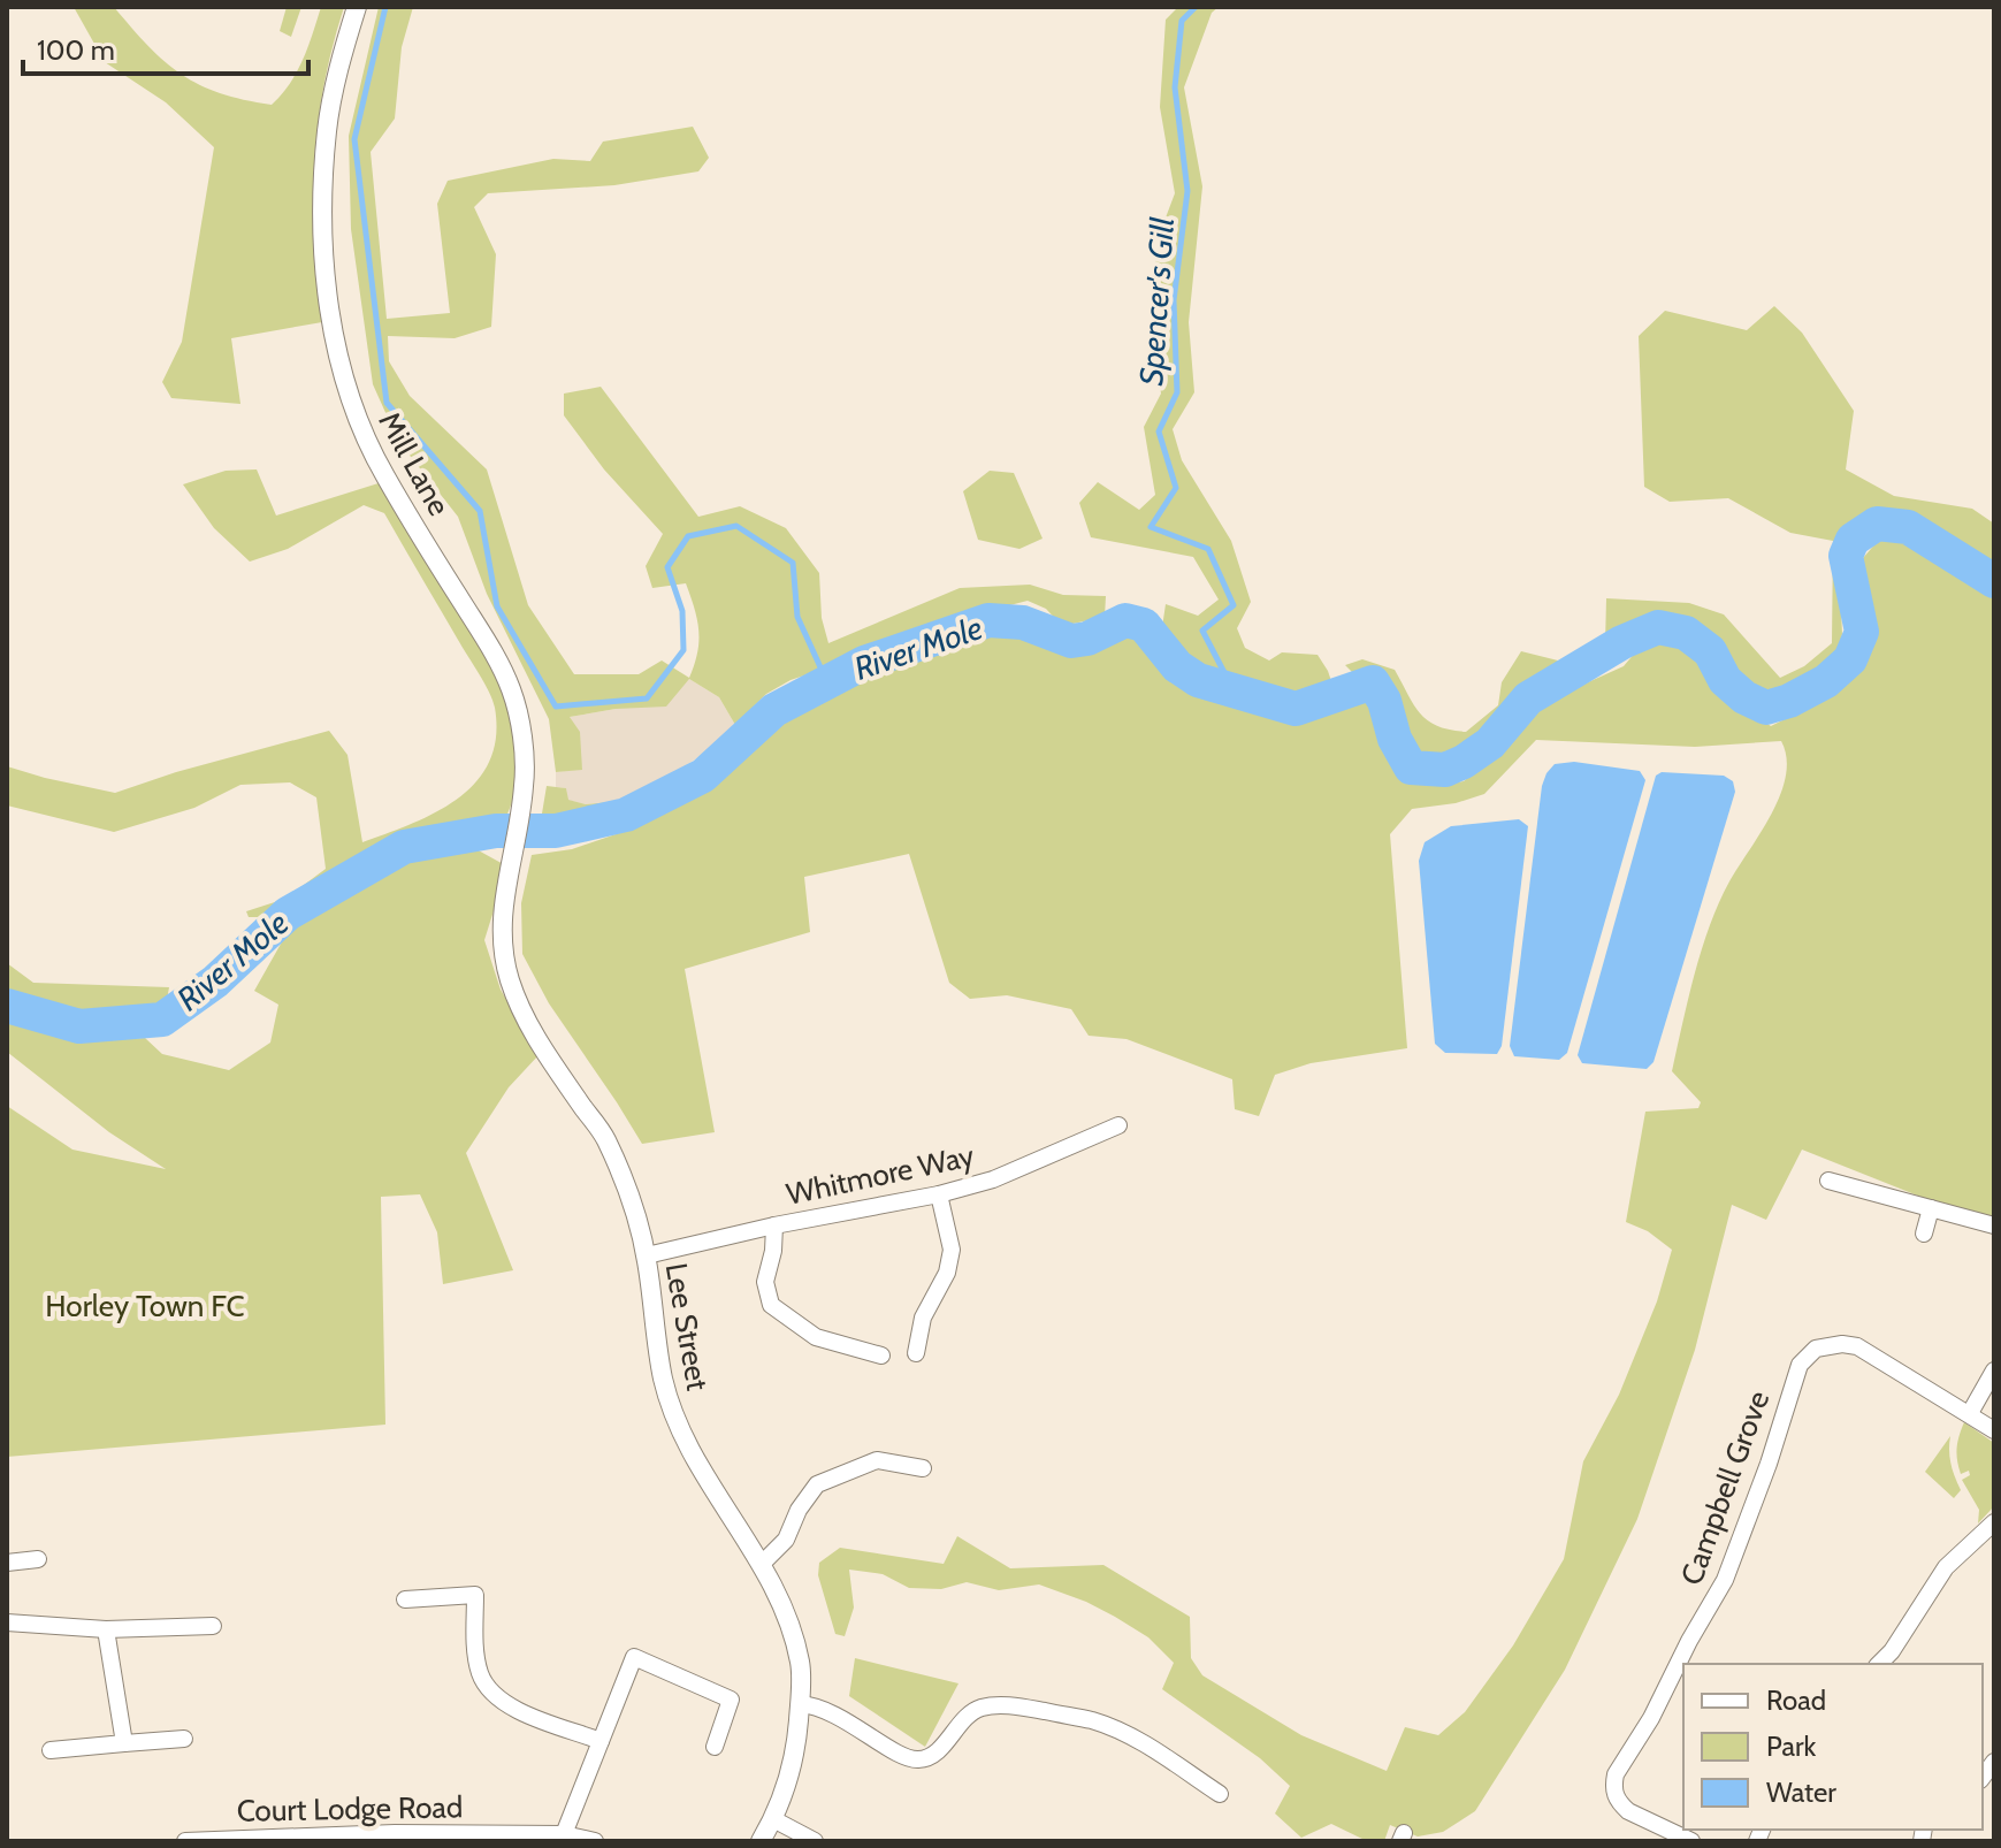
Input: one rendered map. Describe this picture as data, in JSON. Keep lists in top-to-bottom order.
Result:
{
  "streets": {
    "street": [
      "Mill Lane",
      "Whitmore Way",
      "Lee Street",
      "Campbell Grove",
      "Court Lodge Road"
    ]
  },
  "crossings": [
    ["Mill Lane", "Lee Street"],
    ["Whitmore Way", "Lee Street"]
  ],
  "water": ["Spencer's Gill", "River Mole"],
  "parks": ["Horley Town FC"],
  "legend": ["Road", "Park", "Water"],
  "scale_bar": "100 m"
}
